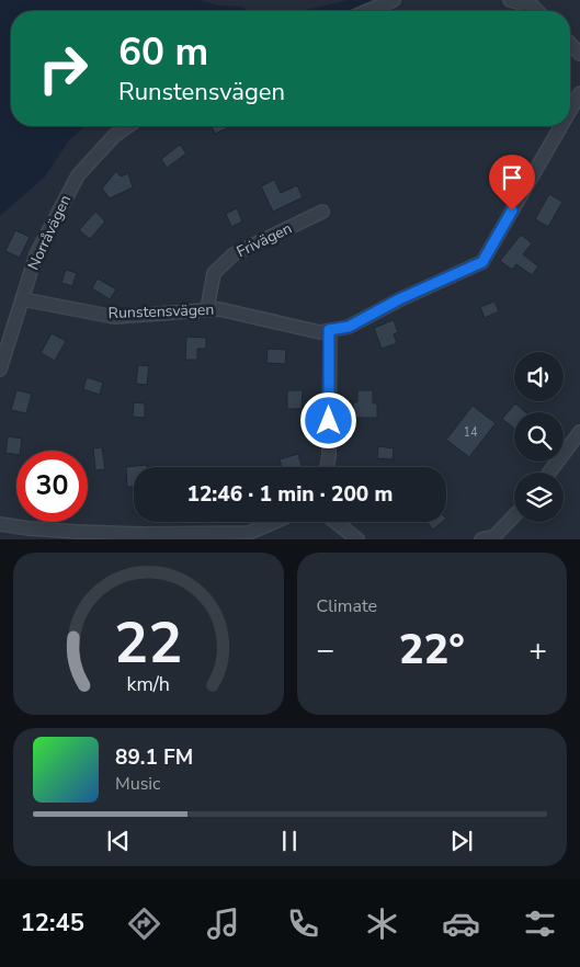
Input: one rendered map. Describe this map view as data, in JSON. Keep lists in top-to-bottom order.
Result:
{
  "streets": {
    "street": ["Norråvägen", "Frivägen", "Runstensvägen"]
  },
  "crossings": [
    ["Norråvägen", "Runstensvägen"],
    ["Frivägen", "Runstensvägen"]
  ],
  "house_numbers": ["14"],
  "page": {
    "turn": ["60 m", "Runstensvägen"],
    "limit": "30",
    "trip": "12:46 · 1 min · 200 m",
    "tile": "Climate",
    "heat": ["−", "22°", "+"],
    "song": ["89.1 FM", "Music"],
    "tabs": "12:45",
    "gauge": ["22", "km/h"]
  }
}
